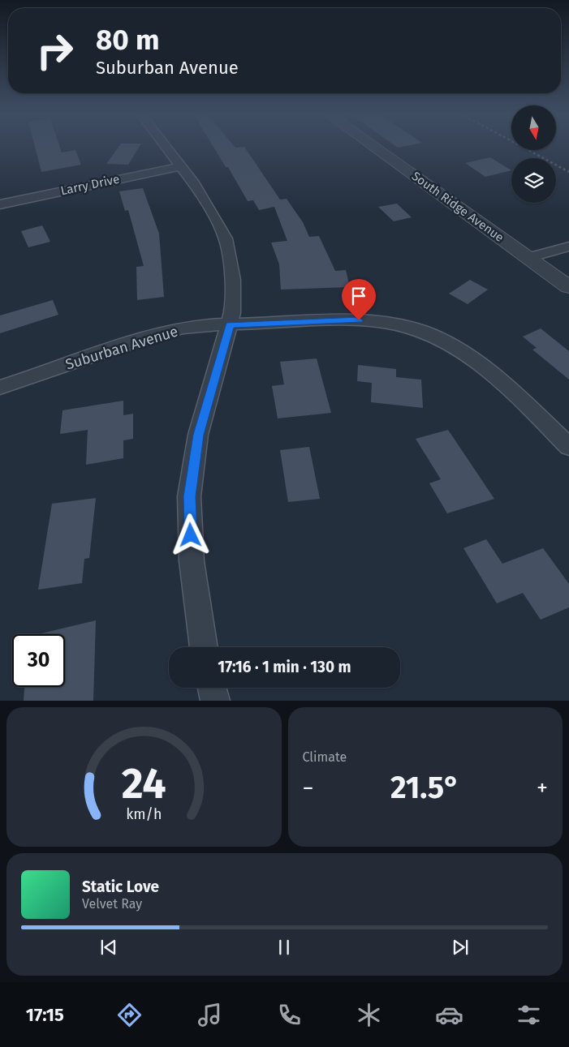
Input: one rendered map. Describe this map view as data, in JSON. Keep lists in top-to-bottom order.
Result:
{
  "streets": {
    "street": ["Larry Drive", "South Ridge Avenue", "Suburban Avenue"]
  },
  "north": "bottom",
  "page": {
    "turn": ["80 m", "Suburban Avenue"],
    "limit": "30",
    "trip": "17:16 · 1 min · 130 m",
    "tile": "Climate",
    "heat": ["−", "21.5°", "+"],
    "song": ["Static Love", "Velvet Ray"],
    "tabs": "17:15",
    "gauge": ["24", "km/h"]
  }
}
